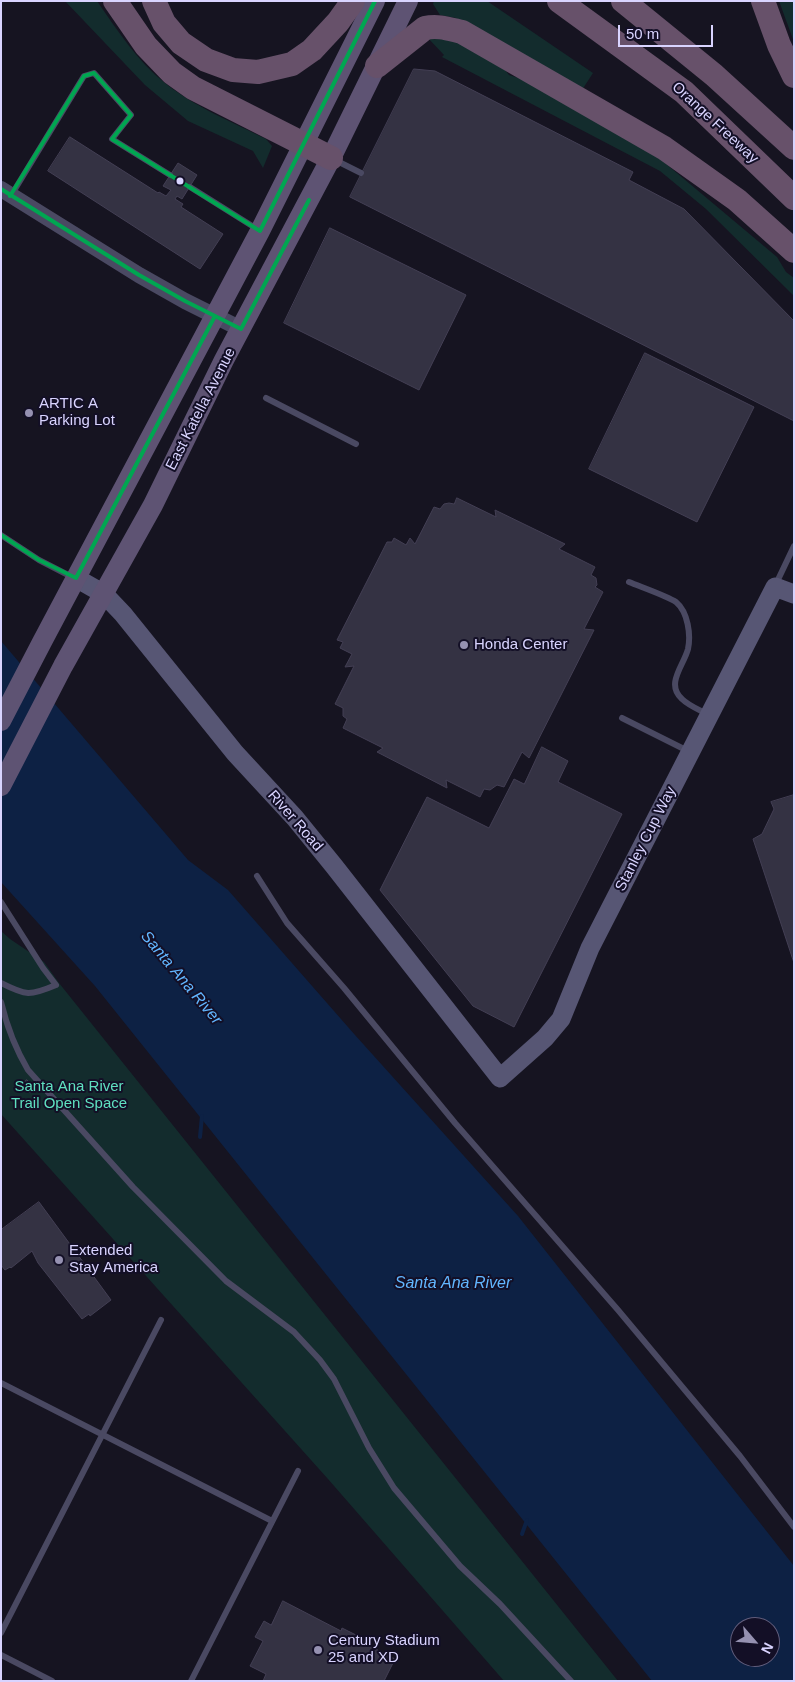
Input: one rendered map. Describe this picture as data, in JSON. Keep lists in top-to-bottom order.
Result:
{
  "streets": {
    "highway": ["Orange Freeway"],
    "main road": ["East Katella Avenue", "River Road", "Stanley Cup Way"]
  },
  "crossings": [
    ["East Katella Avenue", "River Road"],
    ["River Road", "Stanley Cup Way"]
  ],
  "water": ["Santa Ana River"],
  "parks": ["Santa Ana River Trail Open Space"],
  "places": [
    "ARTIC A Parking Lot",
    "Honda Center",
    "Extended Stay America",
    "Century Stadium 25 and XD"
  ],
  "scale_bar": "50 m",
  "north": "bottom right"
}
